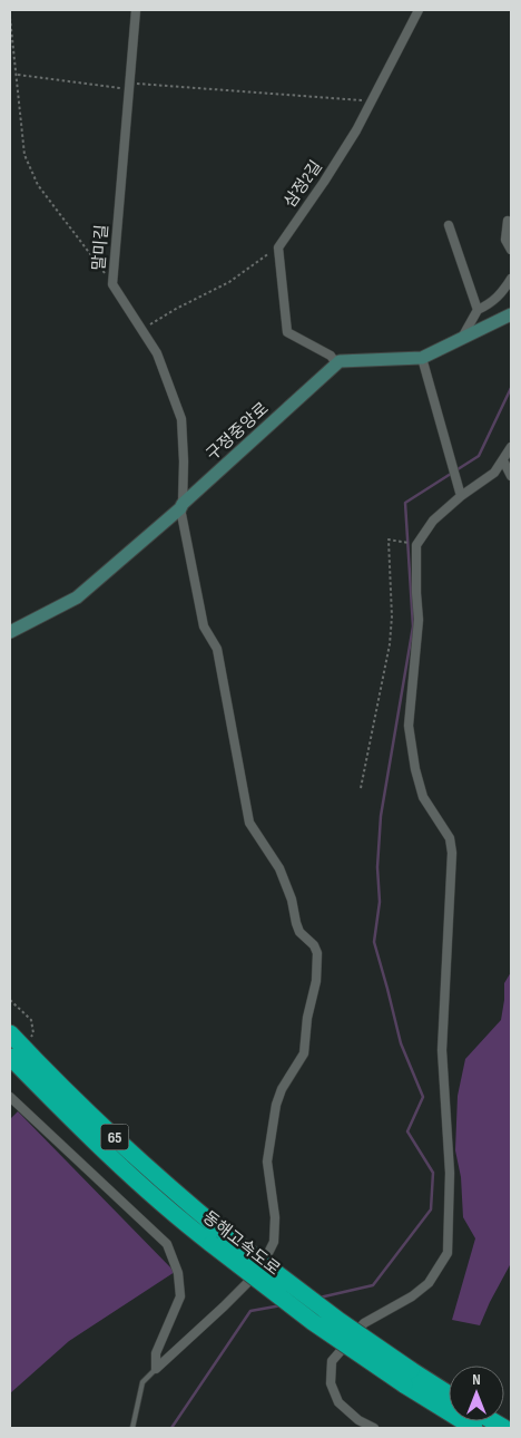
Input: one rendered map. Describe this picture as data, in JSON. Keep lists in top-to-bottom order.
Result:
{
  "streets": {
    "highway": ["65", "동해고속도로"],
    "street": ["삼정2길", "말미길", "구정중앙로"]
  },
  "crossings": [
    ["말미길", "구정중앙로"]
  ],
  "north": "top"
}
